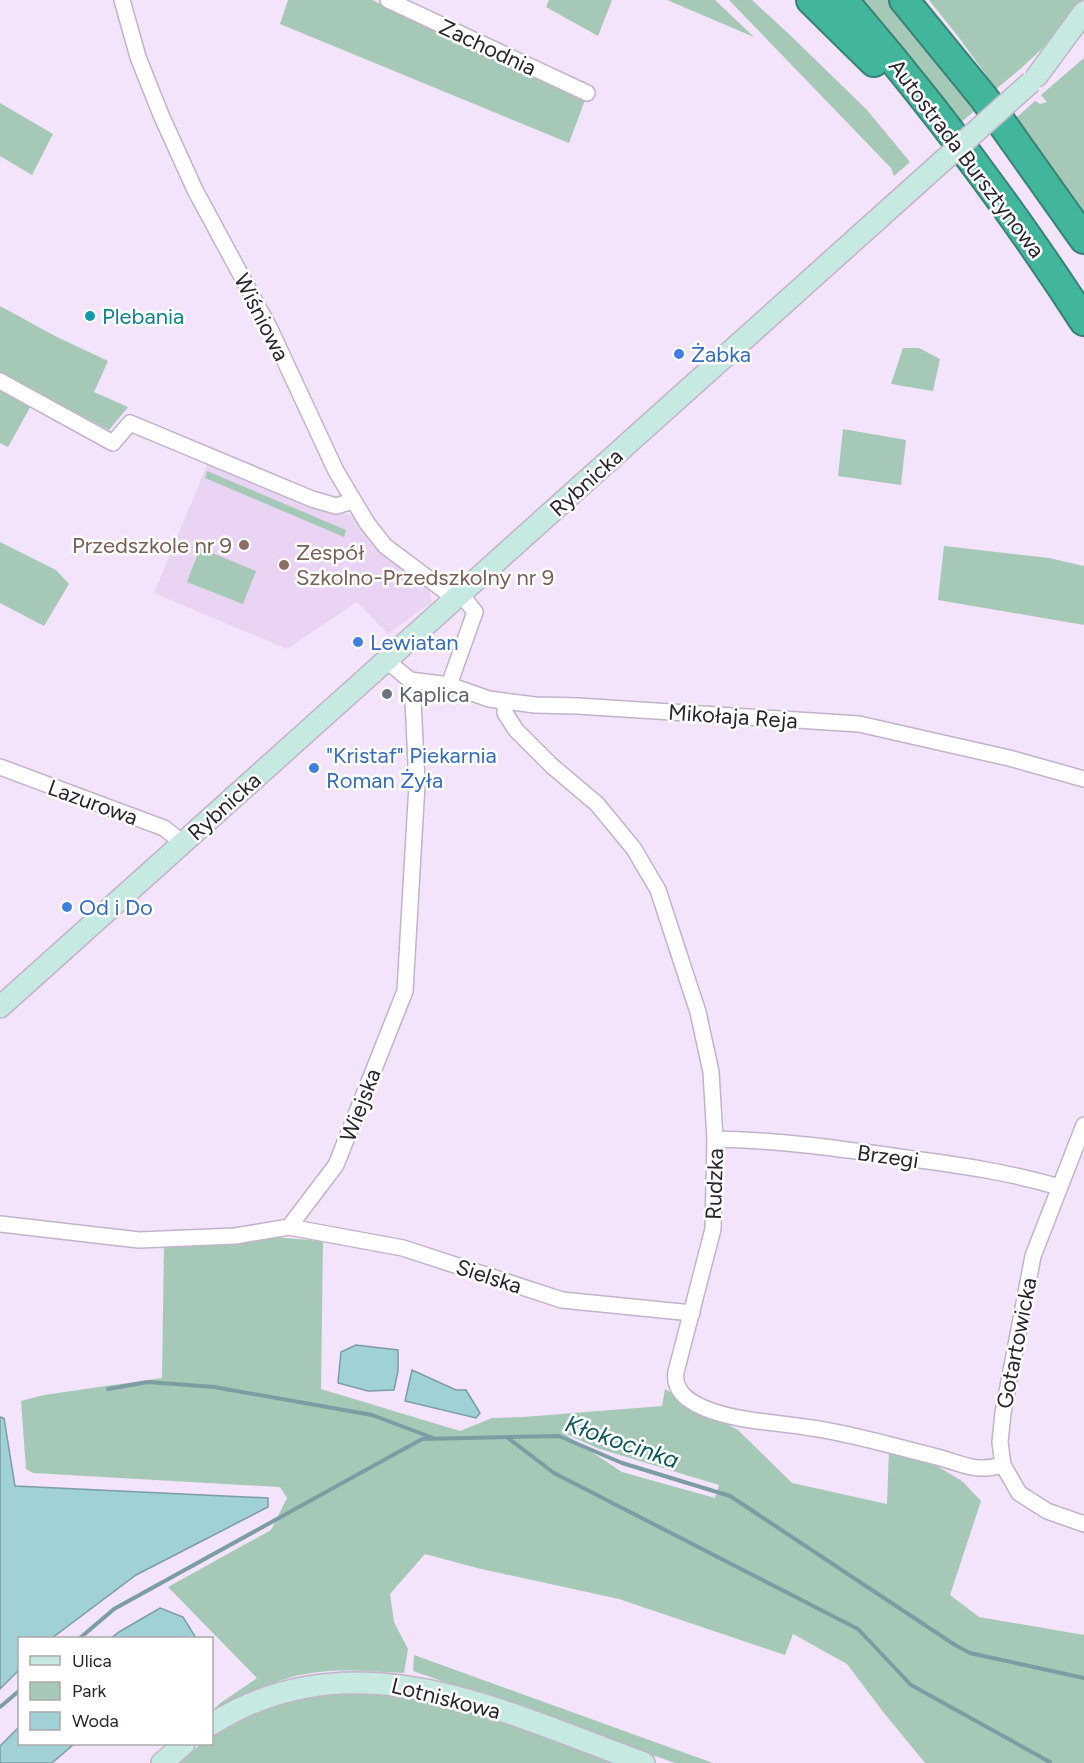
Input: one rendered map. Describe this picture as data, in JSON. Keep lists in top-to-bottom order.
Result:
{
  "streets": {
    "highway": ["Autostrada Bursztynowa"],
    "street": [
      "Zachodnia",
      "Wiśniowa",
      "Rybnicka",
      "Mikołaja Reja",
      "Lazurowa",
      "Wiejska",
      "Brzegi",
      "Rudzka",
      "Sielska",
      "Gotartowicka",
      "Lotniskowa"
    ]
  },
  "crossings": [
    ["Wiśniowa", "Rybnicka"],
    ["Rybnicka", "Mikołaja Reja"],
    ["Rybnicka", "Lazurowa"],
    ["Mikołaja Reja", "Wiejska"],
    ["Mikołaja Reja", "Rudzka"],
    ["Wiejska", "Sielska"],
    ["Brzegi", "Rudzka"],
    ["Brzegi", "Gotartowicka"],
    ["Rudzka", "Sielska"],
    ["Rudzka", "Gotartowicka"]
  ],
  "water": ["Kłokocinka"],
  "places": [
    "Plebania",
    "Żabka",
    "Przedszkole nr 9",
    "Zespół Szkolno-Przedszkolny nr 9",
    "Lewiatan",
    "Kaplica",
    "\"Kristaf\" Piekarnia Roman Żyła",
    "Od i Do"
  ],
  "legend": ["Ulica", "Park", "Woda"]
}
